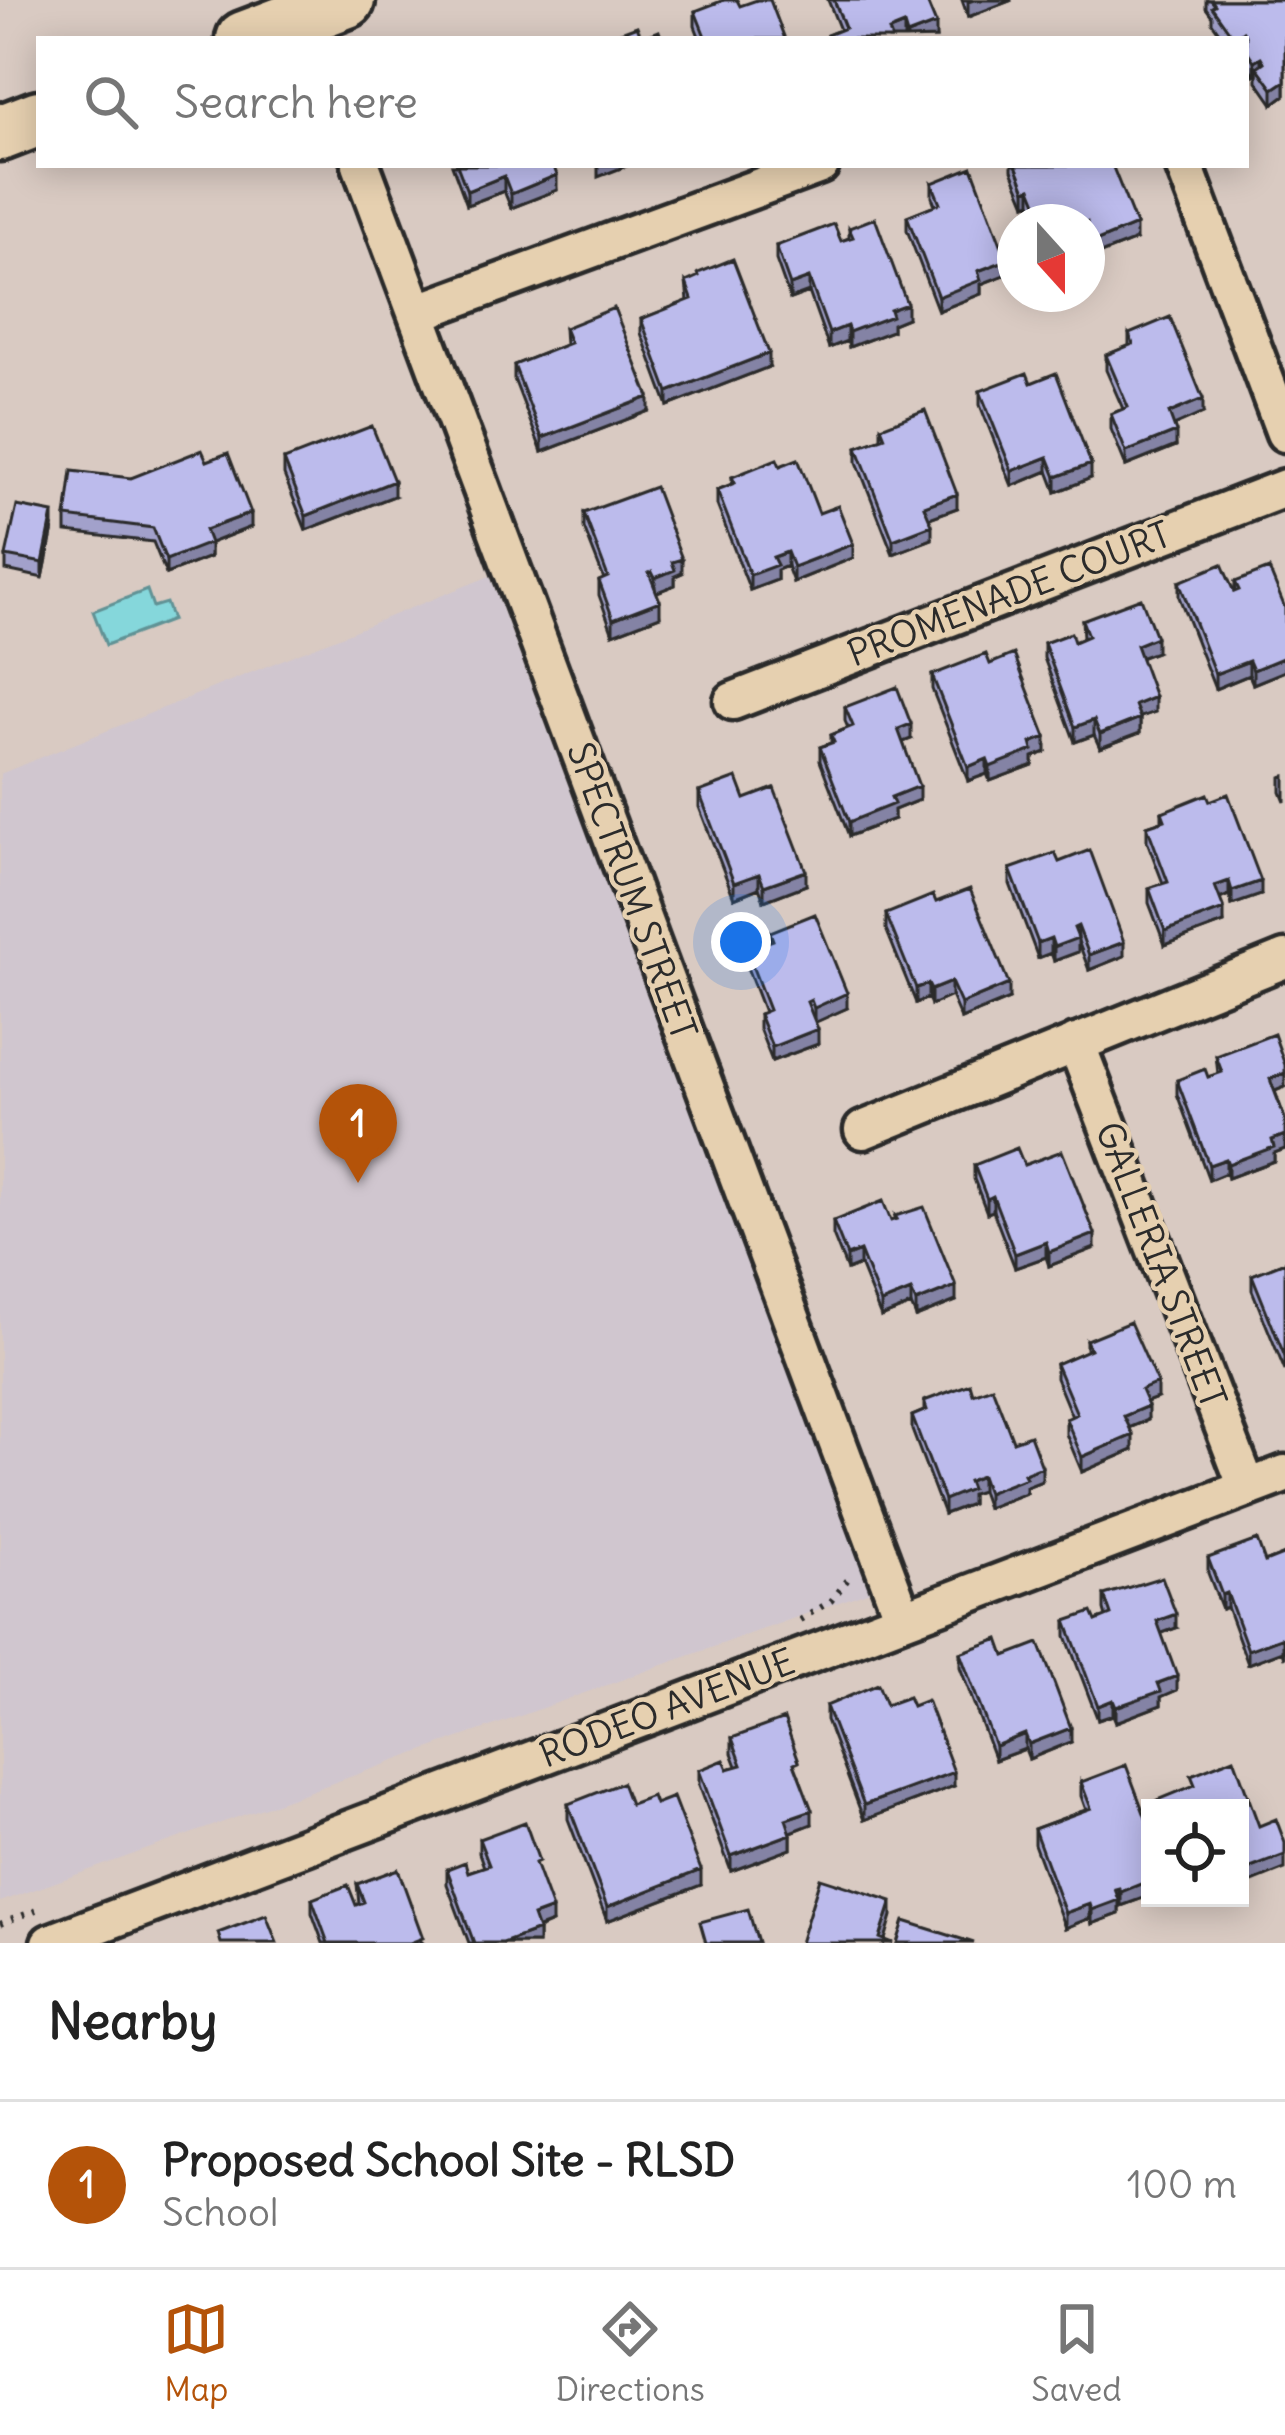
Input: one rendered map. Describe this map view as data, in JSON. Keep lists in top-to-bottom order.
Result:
{
  "streets": {
    "street": [
      "PROMENADE COURT",
      "SPECTRUM STREET",
      "GALLERIA STREET",
      "RODEO AVENUE"
    ]
  },
  "crossings": [
    ["SPECTRUM STREET", "RODEO AVENUE"],
    ["GALLERIA STREET", "RODEO AVENUE"]
  ],
  "north": "bottom",
  "page": {
    "search": "Search here",
    "pins": "1",
    "heading": "Nearby",
    "list": [
      {
        "mark": "1",
        "name": "Proposed School Site - RLSD",
        "note": "School",
        "value": "100 m"
      }
    ],
    "nav": ["Map", "Directions", "Saved"]
  }
}
